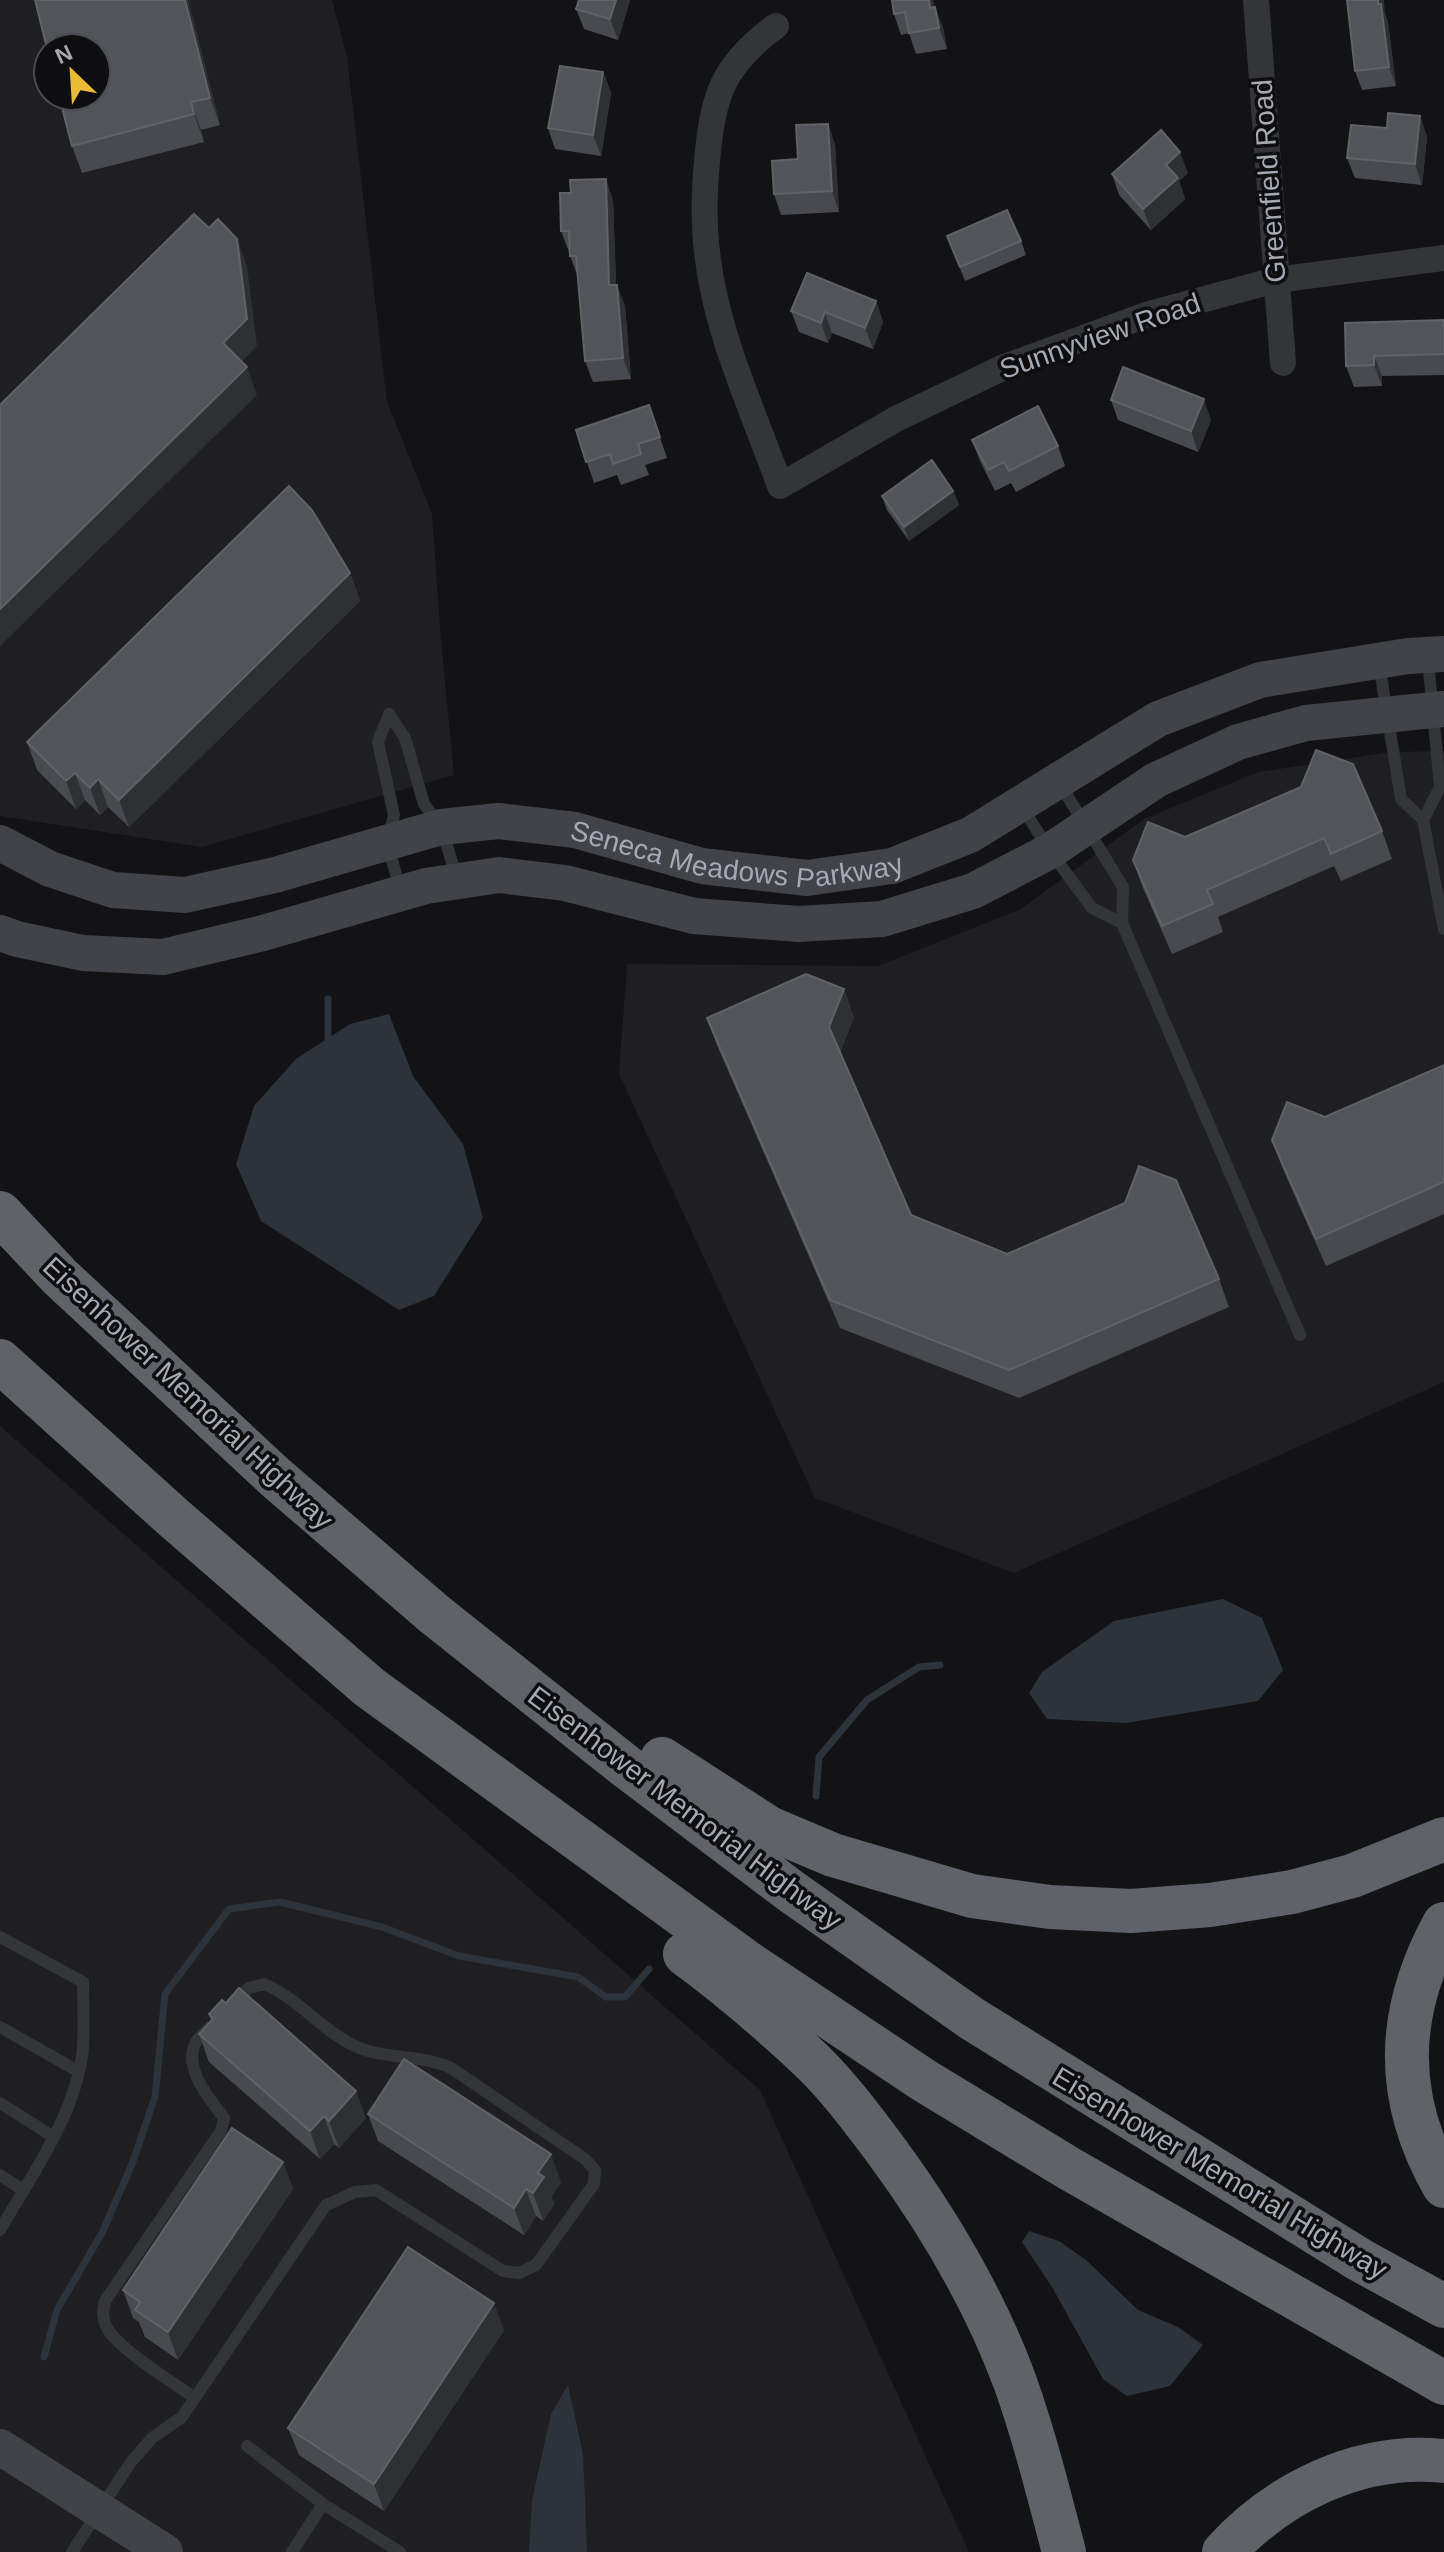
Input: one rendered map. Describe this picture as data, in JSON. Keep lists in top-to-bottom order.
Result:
{
  "streets": {
    "highway": ["Eisenhower Memorial Highway"],
    "street": ["Greenfield Road", "Sunnyview Road", "Seneca Meadows Parkway"]
  },
  "crossings": [
    ["Greenfield Road", "Sunnyview Road"]
  ],
  "north": "top left"
}
